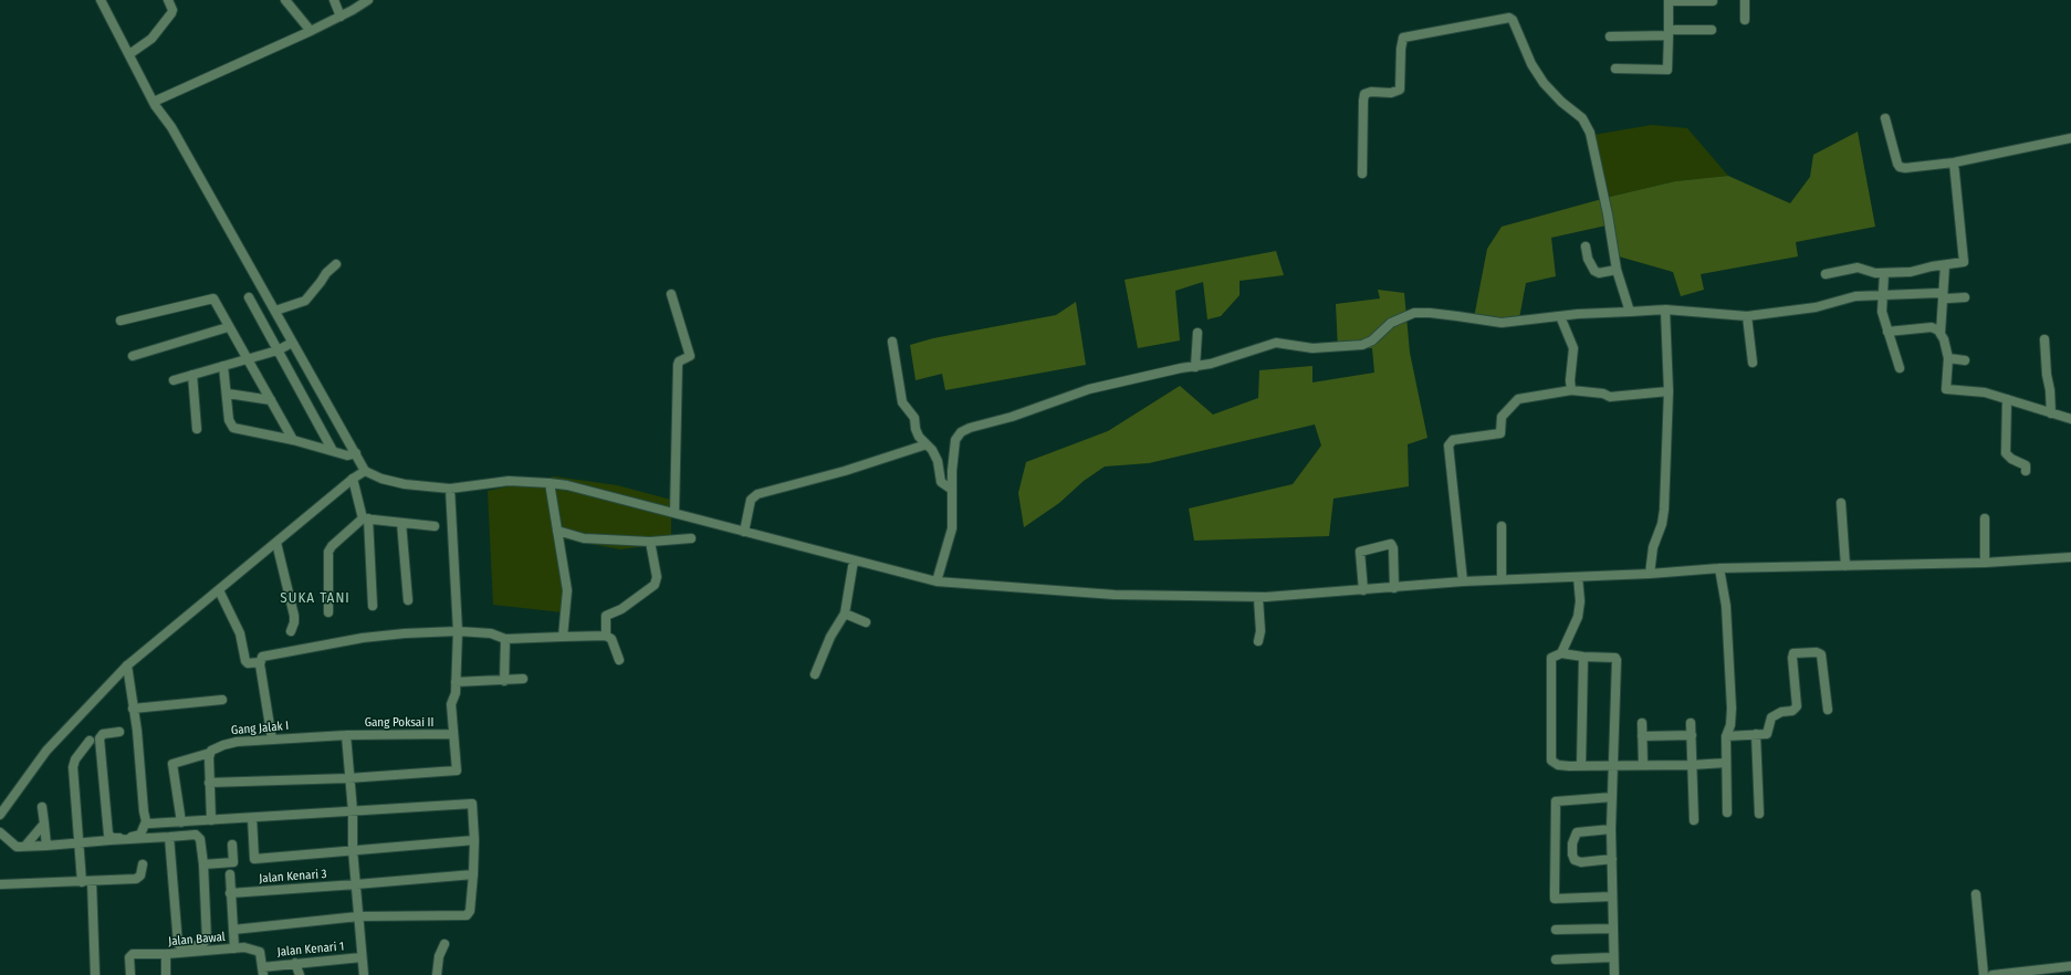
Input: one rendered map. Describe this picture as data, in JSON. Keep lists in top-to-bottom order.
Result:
{
  "streets": {
    "street": [
      "Gang Poksai II",
      "Gang Jalak I",
      "Jalan Kenari 3",
      "Jalan Bawal",
      "Jalan Kenari 1"
    ]
  },
  "crossings": [
    ["Gang Poksai II", "Gang Jalak I"],
    ["Jalan Bawal", "Jalan Kenari 1"]
  ],
  "districts": ["SUKA TANI"]
}
